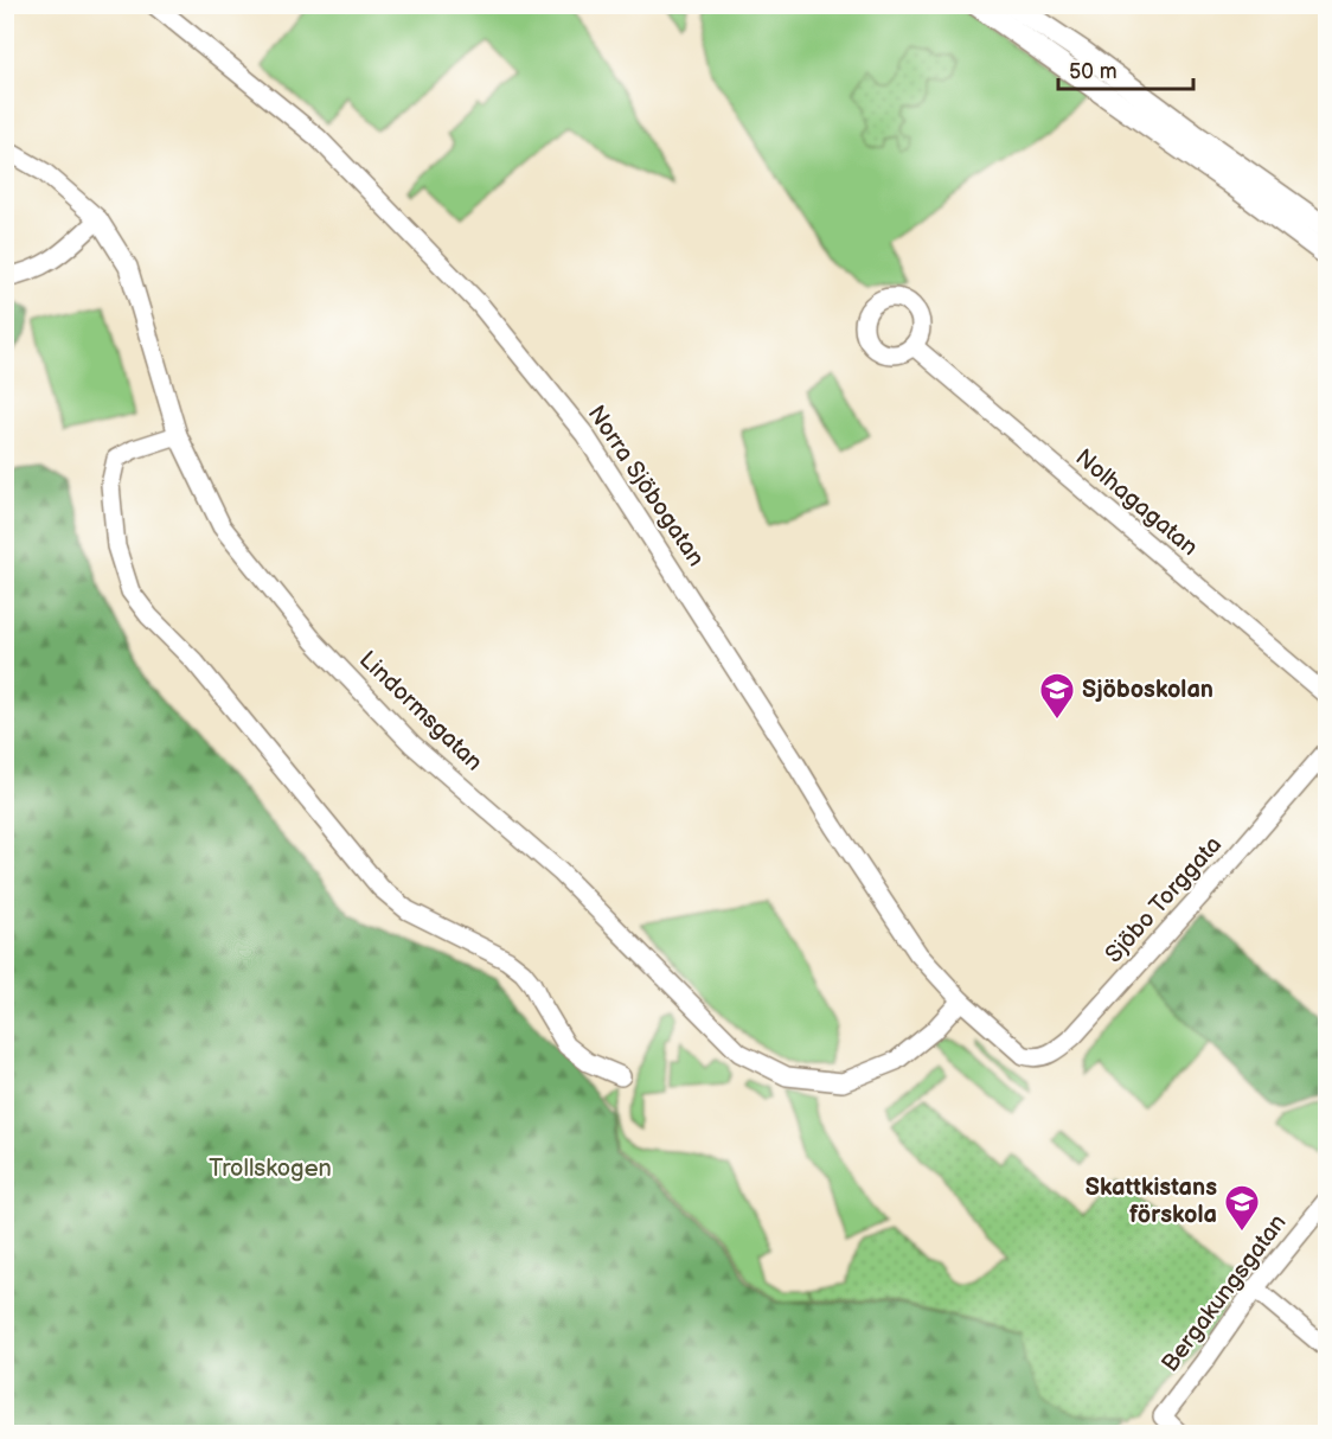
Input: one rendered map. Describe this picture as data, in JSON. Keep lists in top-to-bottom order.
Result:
{
  "streets": {
    "street": [
      "Norra Sjöbogatan",
      "Nolhagagatan",
      "Lindormsgatan",
      "Sjöbo Torggata",
      "Bergakungsgatan"
    ]
  },
  "crossings": [
    ["Norra Sjöbogatan", "Lindormsgatan"],
    ["Norra Sjöbogatan", "Sjöbo Torggata"]
  ],
  "parks": ["Trollskogen"],
  "places": {
    "school or university": ["Sjöboskolan", "Skattkistans förskola"]
  },
  "scale_bar": "50 m"
}
